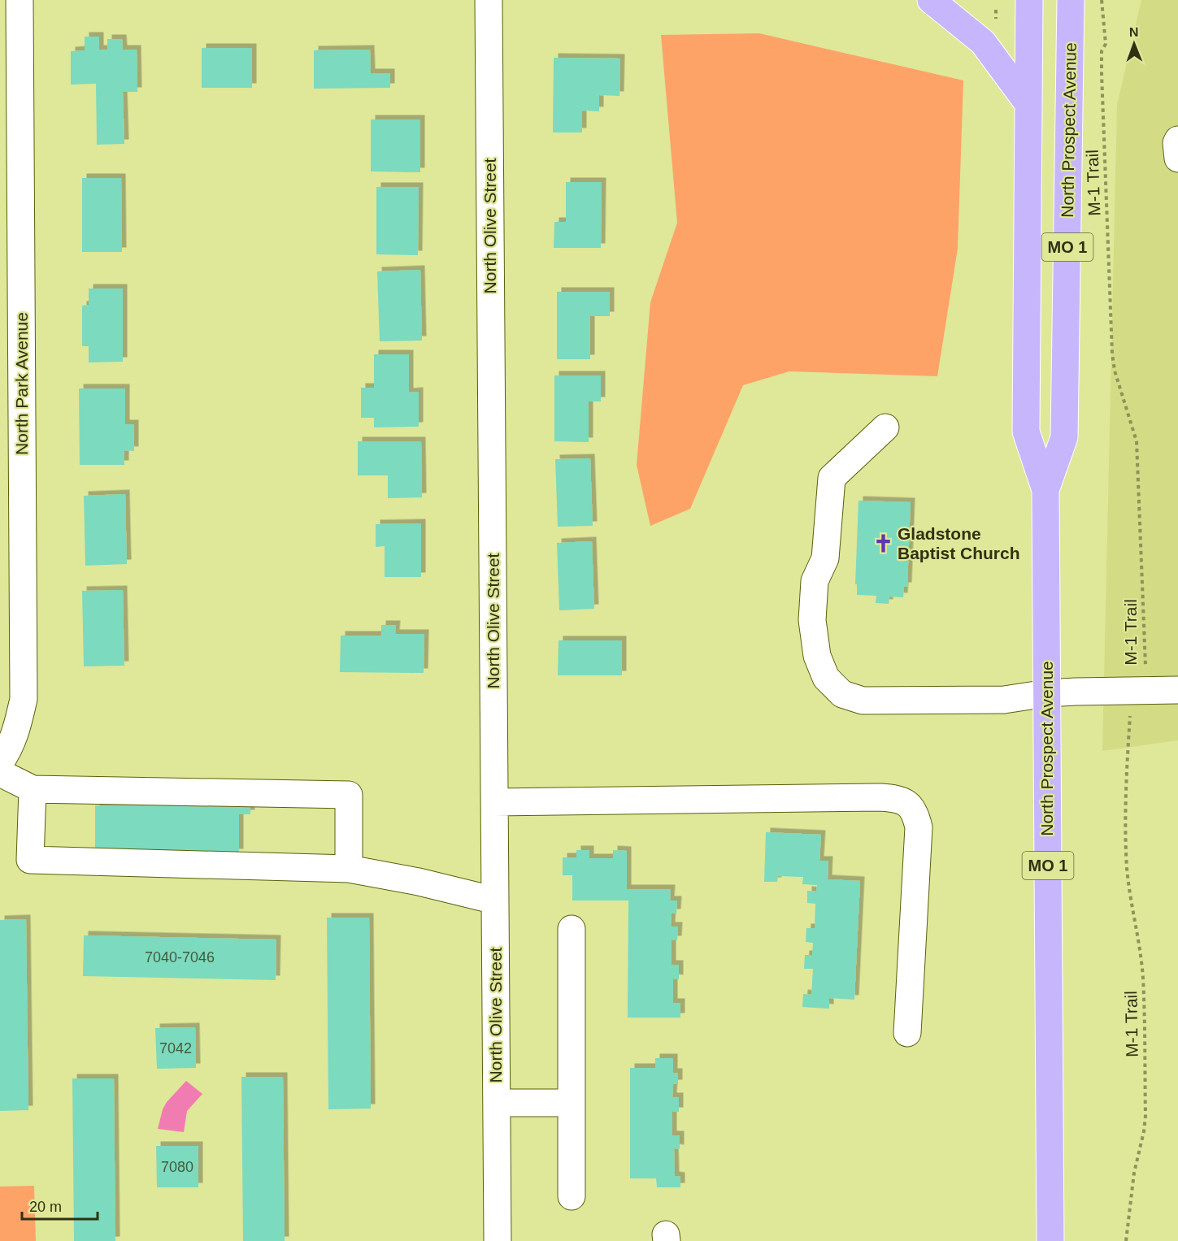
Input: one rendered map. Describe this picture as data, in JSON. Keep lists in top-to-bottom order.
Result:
{
  "streets": {
    "main road": ["North Prospect Avenue", "MO 1"],
    "street": ["North Olive Street", "North Park Avenue"],
    "path": ["M-1 Trail"]
  },
  "places": {
    "church": ["Gladstone Baptist Church"]
  },
  "house_numbers": ["7040-7046", "7042", "7080"],
  "scale_bar": "20 m",
  "north": "top"
}
